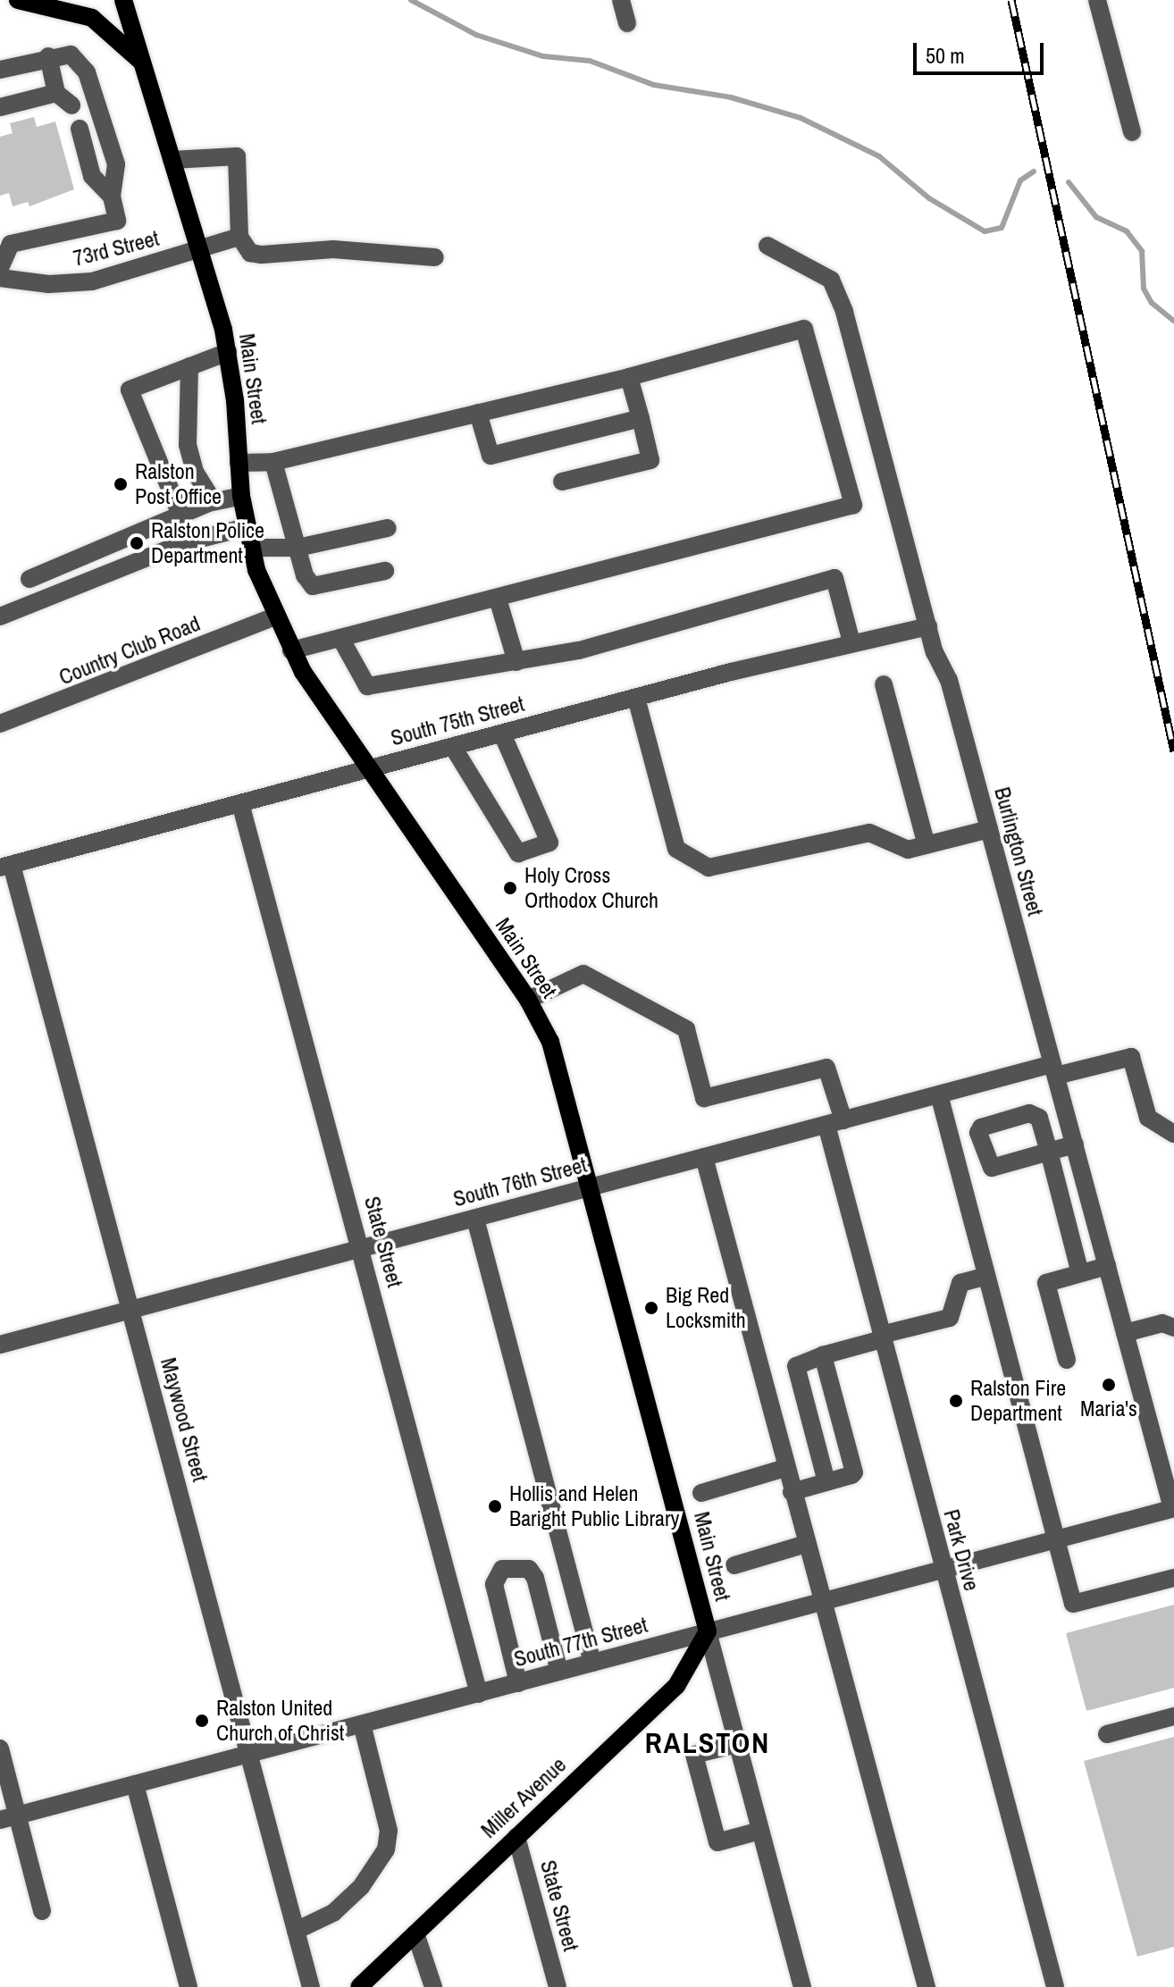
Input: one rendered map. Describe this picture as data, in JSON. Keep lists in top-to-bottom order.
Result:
{
  "streets": {
    "main road": ["Main Street", "Miller Avenue"],
    "street": [
      "73rd Street",
      "Country Club Road",
      "South 75th Street",
      "Burlington Street",
      "South 76th Street",
      "State Street",
      "Maywood Street",
      "Park Drive",
      "South 77th Street"
    ]
  },
  "crossings": [
    ["73rd Street", "Main Street"],
    ["Main Street", "Country Club Road"],
    ["Main Street", "South 75th Street"],
    ["Main Street", "South 76th Street"],
    ["Main Street", "Park Drive"],
    ["Main Street", "South 77th Street"],
    ["Main Street", "Miller Avenue"],
    ["South 75th Street", "Burlington Street"],
    ["South 75th Street", "State Street"],
    ["South 75th Street", "Maywood Street"],
    ["Burlington Street", "South 76th Street"],
    ["Burlington Street", "South 77th Street"],
    ["South 76th Street", "State Street"],
    ["South 76th Street", "Maywood Street"],
    ["South 76th Street", "Park Drive"],
    ["State Street", "South 77th Street"],
    ["State Street", "Miller Avenue"],
    ["Maywood Street", "South 77th Street"],
    ["Park Drive", "South 77th Street"],
    ["South 77th Street", "Miller Avenue"]
  ],
  "districts": ["RALSTON"],
  "places": [
    "Ralston Post Office",
    "Ralston Police Department",
    "Holy Cross Orthodox Church",
    "Big Red Locksmith",
    "Maria's",
    "Ralston Fire Department",
    "Hollis and Helen Baright Public Library",
    "Ralston United Church of Christ"
  ],
  "scale_bar": "50 m"
}
